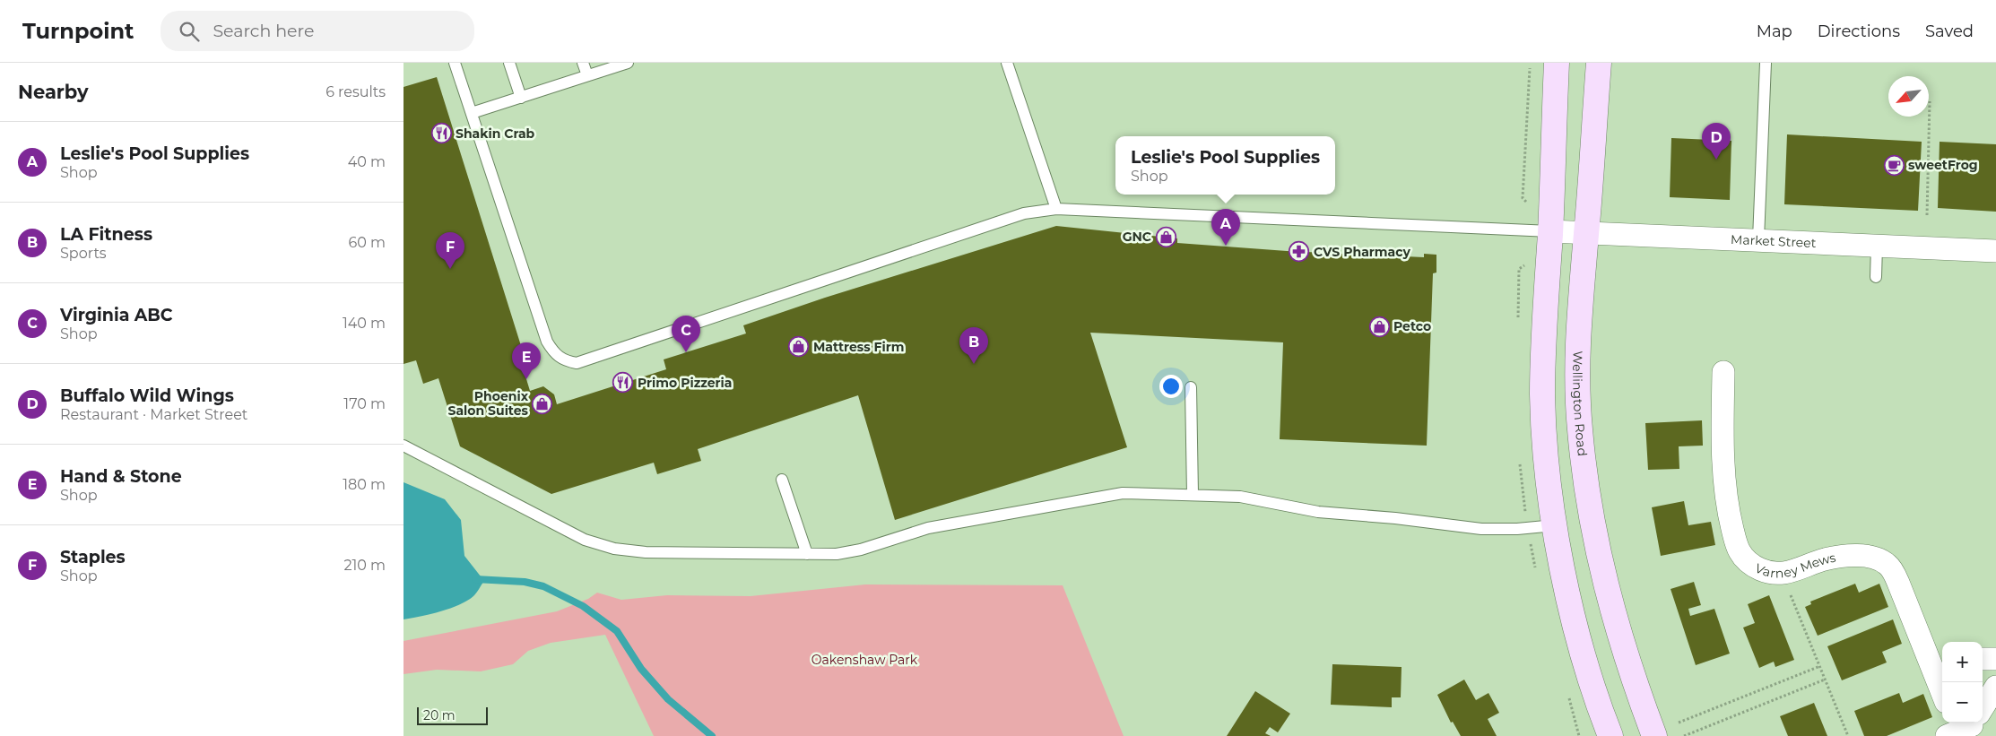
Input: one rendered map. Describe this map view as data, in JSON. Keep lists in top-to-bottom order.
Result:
{
  "streets": {
    "main road": ["Wellington Road"],
    "street": ["Market Street", "Varney Mews"]
  },
  "crossings": [
    ["Market Street", "Wellington Road"]
  ],
  "parks": ["Oakenshaw Park"],
  "places": {
    "restaurant": ["Shakin Crab", "Primo Pizzeria"],
    "cafe": ["sweetFrog"],
    "shop": [
      "GNC",
      "Petco",
      "Mattress Firm",
      "Phoenix Salon Suites"
    ],
    "pharmacy": ["CVS Pharmacy"]
  },
  "scale_bar": "20 m",
  "north": "bottom left",
  "page": {
    "header": "Turnpoint",
    "search": "Search here",
    "nav": ["Map", "Directions", "Saved"],
    "heading": ["Nearby", "6 results"],
    "list": [
      {
        "mark": "A",
        "name": "Leslie's Pool Supplies",
        "note": "Shop",
        "value": "40 m"
      },
      {
        "mark": "B",
        "name": "LA Fitness",
        "note": "Sports",
        "value": "60 m"
      },
      {
        "mark": "C",
        "name": "Virginia ABC",
        "note": "Shop",
        "value": "140 m"
      },
      {
        "mark": "D",
        "name": "Buffalo Wild Wings",
        "note": "Restaurant · Market Street",
        "value": "170 m"
      },
      {
        "mark": "E",
        "name": "Hand & Stone",
        "note": "Shop",
        "value": "180 m"
      },
      {
        "mark": "F",
        "name": "Staples",
        "note": "Shop",
        "value": "210 m"
      }
    ],
    "pins": [
      "D",
      "A",
      "F",
      "C",
      "B",
      "E"
    ],
    "popup": ["Leslie's Pool Supplies", "Shop"],
    "map_buttons": ["+", "−"],
    "scale": "20 m"
  }
}
